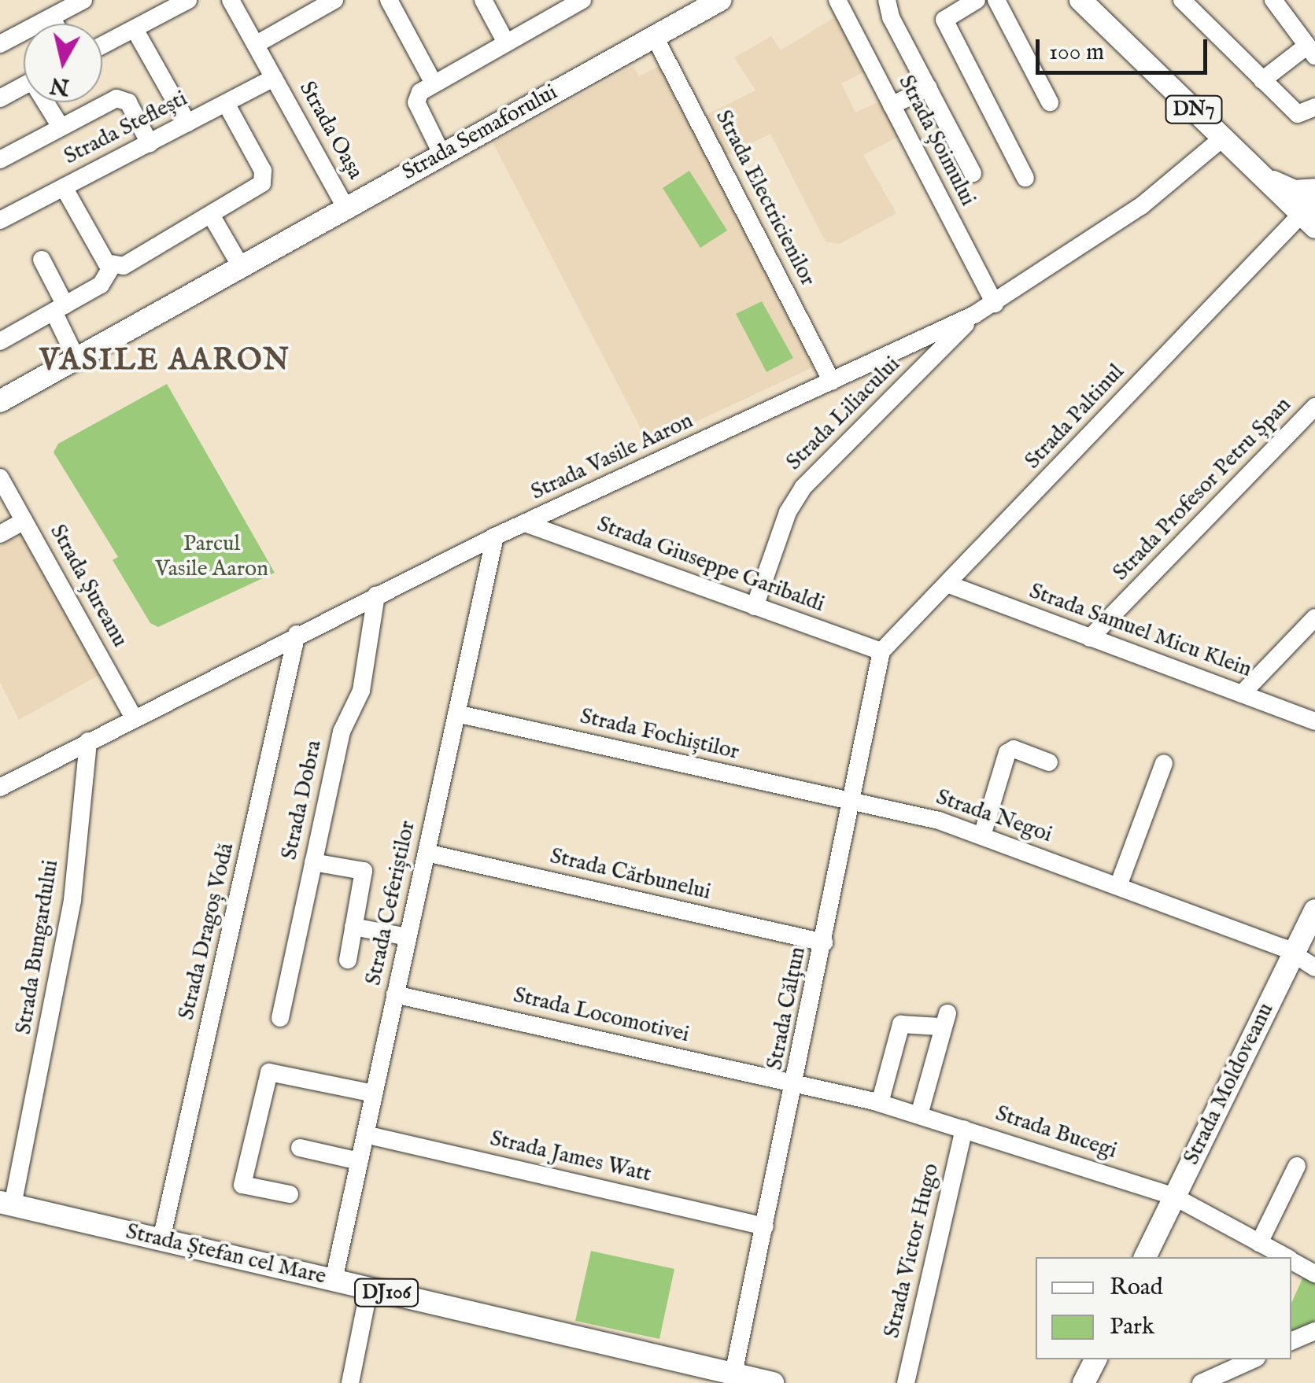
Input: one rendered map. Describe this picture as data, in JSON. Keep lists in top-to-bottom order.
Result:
{
  "streets": {
    "main road": [
      "DN7",
      "Strada Semaforului",
      "Strada Moldoveanu",
      "Strada Ștefan cel Mare",
      "DJ106"
    ],
    "street": [
      "Strada Steflești",
      "Strada Oașa",
      "Strada Șoimului",
      "Strada Electricienilor",
      "Strada Liliacului",
      "Strada Paltinul",
      "Strada Vasile Aaron",
      "Strada Profesor Petru Șpan",
      "Strada Giuseppe Garibaldi",
      "Strada Șureanu",
      "Strada Samuel Micu Klein",
      "Strada Fochiștilor",
      "Strada Dobra",
      "Strada Negoi",
      "Strada Cărbunelui",
      "Strada Ceferiștilor",
      "Strada Dragoș Vodă",
      "Strada Bungardului",
      "Strada Călțun",
      "Strada Locomotivei",
      "Strada Bucegi",
      "Strada James Watt",
      "Strada Victor Hugo"
    ]
  },
  "crossings": [
    ["DN7", "Strada Paltinul"],
    ["DN7", "Strada Vasile Aaron"],
    ["Strada Steflești", "Strada Oașa"],
    ["Strada Oașa", "Strada Semaforului"],
    ["Strada Semaforului", "Strada Electricienilor"],
    ["Strada Șoimului", "Strada Vasile Aaron"],
    ["Strada Electricienilor", "Strada Vasile Aaron"],
    ["Strada Liliacului", "Strada Vasile Aaron"],
    ["Strada Liliacului", "Strada Giuseppe Garibaldi"],
    ["Strada Paltinul", "Strada Giuseppe Garibaldi"],
    ["Strada Paltinul", "Strada Samuel Micu Klein"],
    ["Strada Paltinul", "Strada Călțun"],
    ["Strada Vasile Aaron", "Strada Giuseppe Garibaldi"],
    ["Strada Vasile Aaron", "Strada Șureanu"],
    ["Strada Vasile Aaron", "Strada Dobra"],
    ["Strada Vasile Aaron", "Strada Ceferiștilor"],
    ["Strada Vasile Aaron", "Strada Dragoș Vodă"],
    ["Strada Vasile Aaron", "Strada Bungardului"],
    ["Strada Profesor Petru Șpan", "Strada Samuel Micu Klein"],
    ["Strada Giuseppe Garibaldi", "Strada Călțun"],
    ["Strada Fochiștilor", "Strada Negoi"],
    ["Strada Fochiștilor", "Strada Ceferiștilor"],
    ["Strada Fochiștilor", "Strada Călțun"],
    ["Strada Negoi", "Strada Călțun"],
    ["Strada Negoi", "Strada Moldoveanu"],
    ["Strada Cărbunelui", "Strada Ceferiștilor"],
    ["Strada Cărbunelui", "Strada Călțun"],
    ["Strada Ceferiștilor", "Strada Locomotivei"],
    ["Strada Ceferiștilor", "Strada James Watt"],
    ["Strada Ceferiștilor", "Strada Ștefan cel Mare"],
    ["Strada Dragoș Vodă", "Strada Ștefan cel Mare"],
    ["Strada Bungardului", "Strada Ștefan cel Mare"],
    ["Strada Călțun", "Strada Locomotivei"],
    ["Strada Călțun", "Strada Bucegi"],
    ["Strada Călțun", "Strada James Watt"],
    ["Strada Călțun", "Strada Ștefan cel Mare"],
    ["Strada Locomotivei", "Strada Bucegi"],
    ["Strada Moldoveanu", "Strada Bucegi"],
    ["Strada Bucegi", "Strada Victor Hugo"]
  ],
  "districts": ["VASILE AARON"],
  "parks": ["Parcul Vasile Aaron"],
  "legend": ["Road", "Park"],
  "scale_bar": "100 m",
  "north": "bottom"
}
